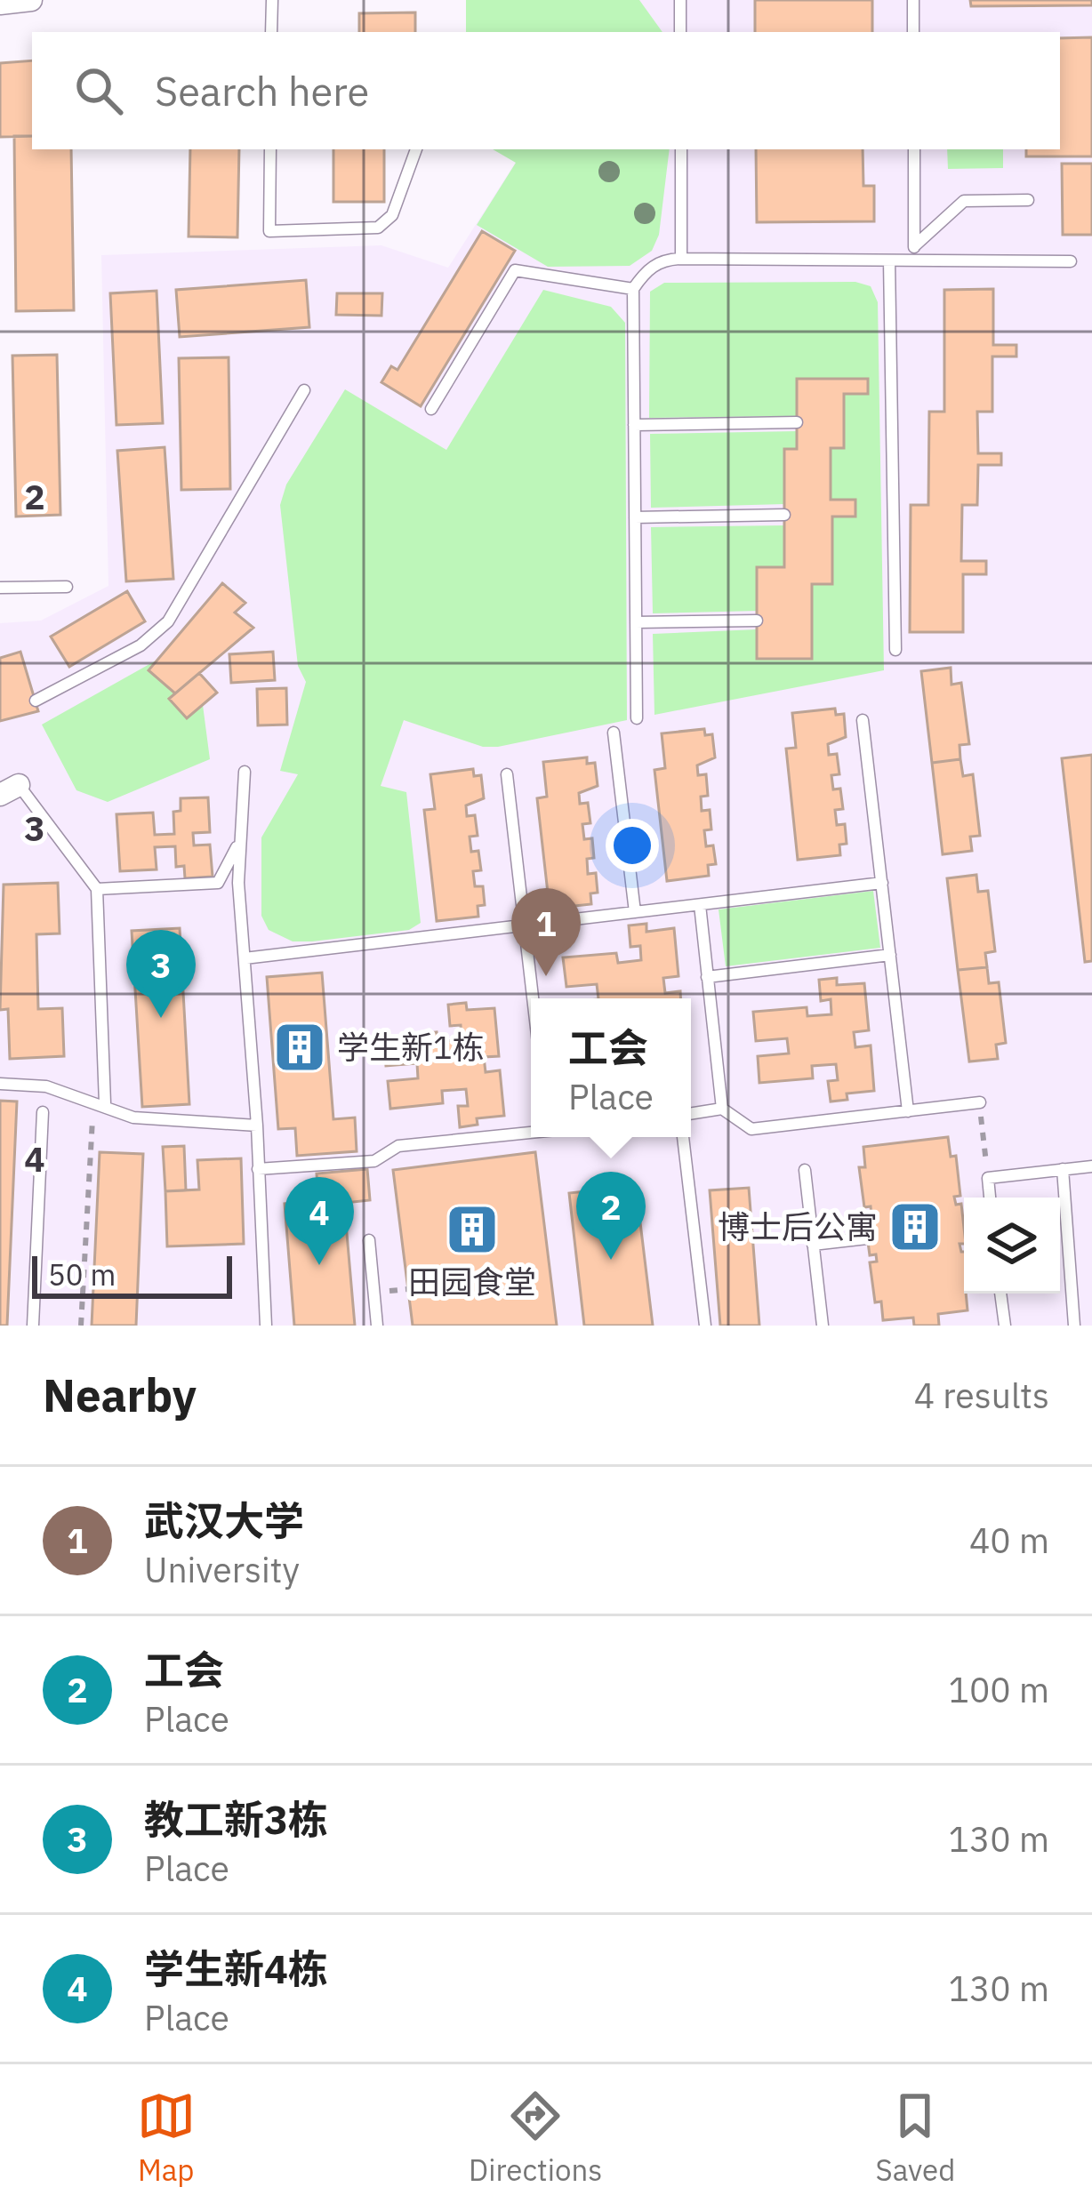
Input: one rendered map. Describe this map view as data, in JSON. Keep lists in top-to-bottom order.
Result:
{
  "places": {
    "building": ["学生新1栋", "博士后公寓", "田园食堂"]
  },
  "scale_bar": "50 m",
  "page": {
    "search": "Search here",
    "pins": [
      "1",
      "3",
      "2",
      "4"
    ],
    "popup": ["工会", "Place"],
    "scale": "50 m",
    "heading": ["Nearby", "4 results"],
    "list": [
      {
        "mark": "1",
        "name": "武汉大学",
        "note": "University",
        "value": "40 m"
      },
      {
        "mark": "2",
        "name": "工会",
        "note": "Place",
        "value": "100 m"
      },
      {
        "mark": "3",
        "name": "教工新3栋",
        "note": "Place",
        "value": "130 m"
      },
      {
        "mark": "4",
        "name": "学生新4栋",
        "note": "Place",
        "value": "130 m"
      }
    ],
    "nav": ["Map", "Directions", "Saved"]
  },
  "grid": {
    "rows": ["2", "3", "4"]
  }
}
